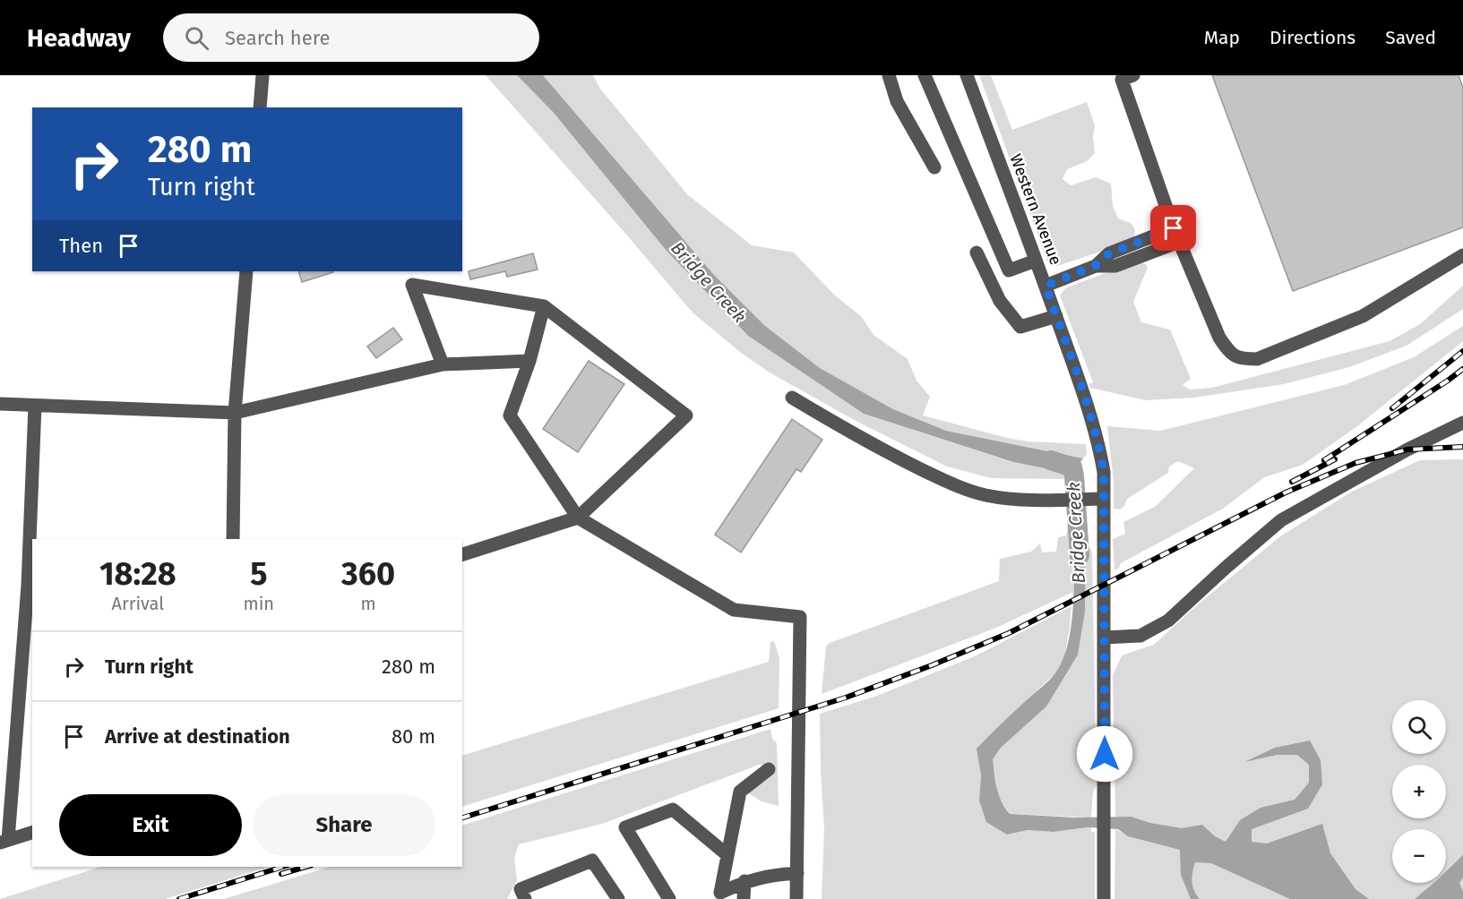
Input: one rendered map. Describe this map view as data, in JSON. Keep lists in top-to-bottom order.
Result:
{
  "streets": {
    "street": ["Western Avenue"]
  },
  "water": ["Bridge Creek"],
  "page": {
    "header": "Headway",
    "search": "Search here",
    "nav": ["Map", "Directions", "Saved"],
    "turn": ["280 m", "Turn right"],
    "then": "Then",
    "eta": [
      "18:28",
      "Arrival",
      "5",
      "min",
      "360",
      "m"
    ],
    "list": [
      {
        "name": "Turn right",
        "value": "280 m"
      },
      {
        "name": "Arrive at destination",
        "value": "80 m"
      }
    ],
    "map_buttons": ["+", "−"],
    "buttons": ["Exit", "Share"]
  }
}
